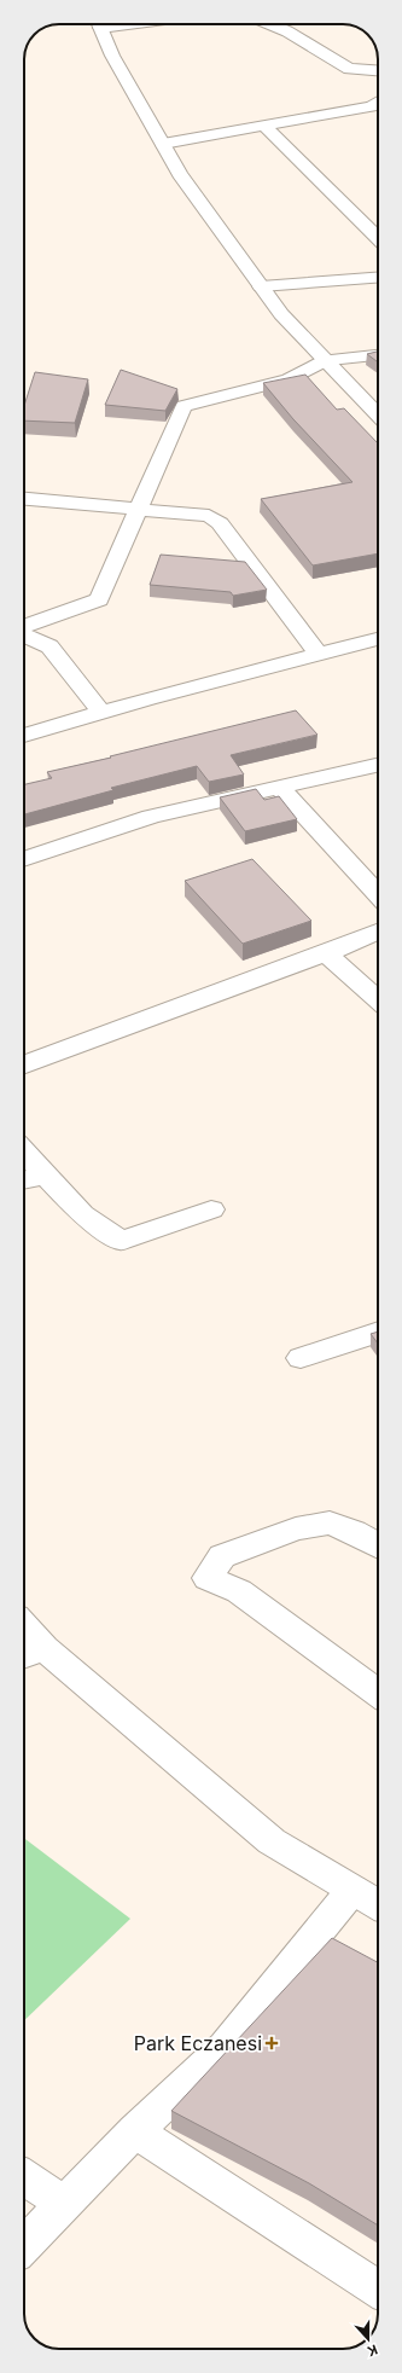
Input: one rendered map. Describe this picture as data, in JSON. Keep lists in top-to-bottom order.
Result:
{
  "places": {
    "health": ["Park Eczanesi"]
  },
  "north": "bottom"
}
